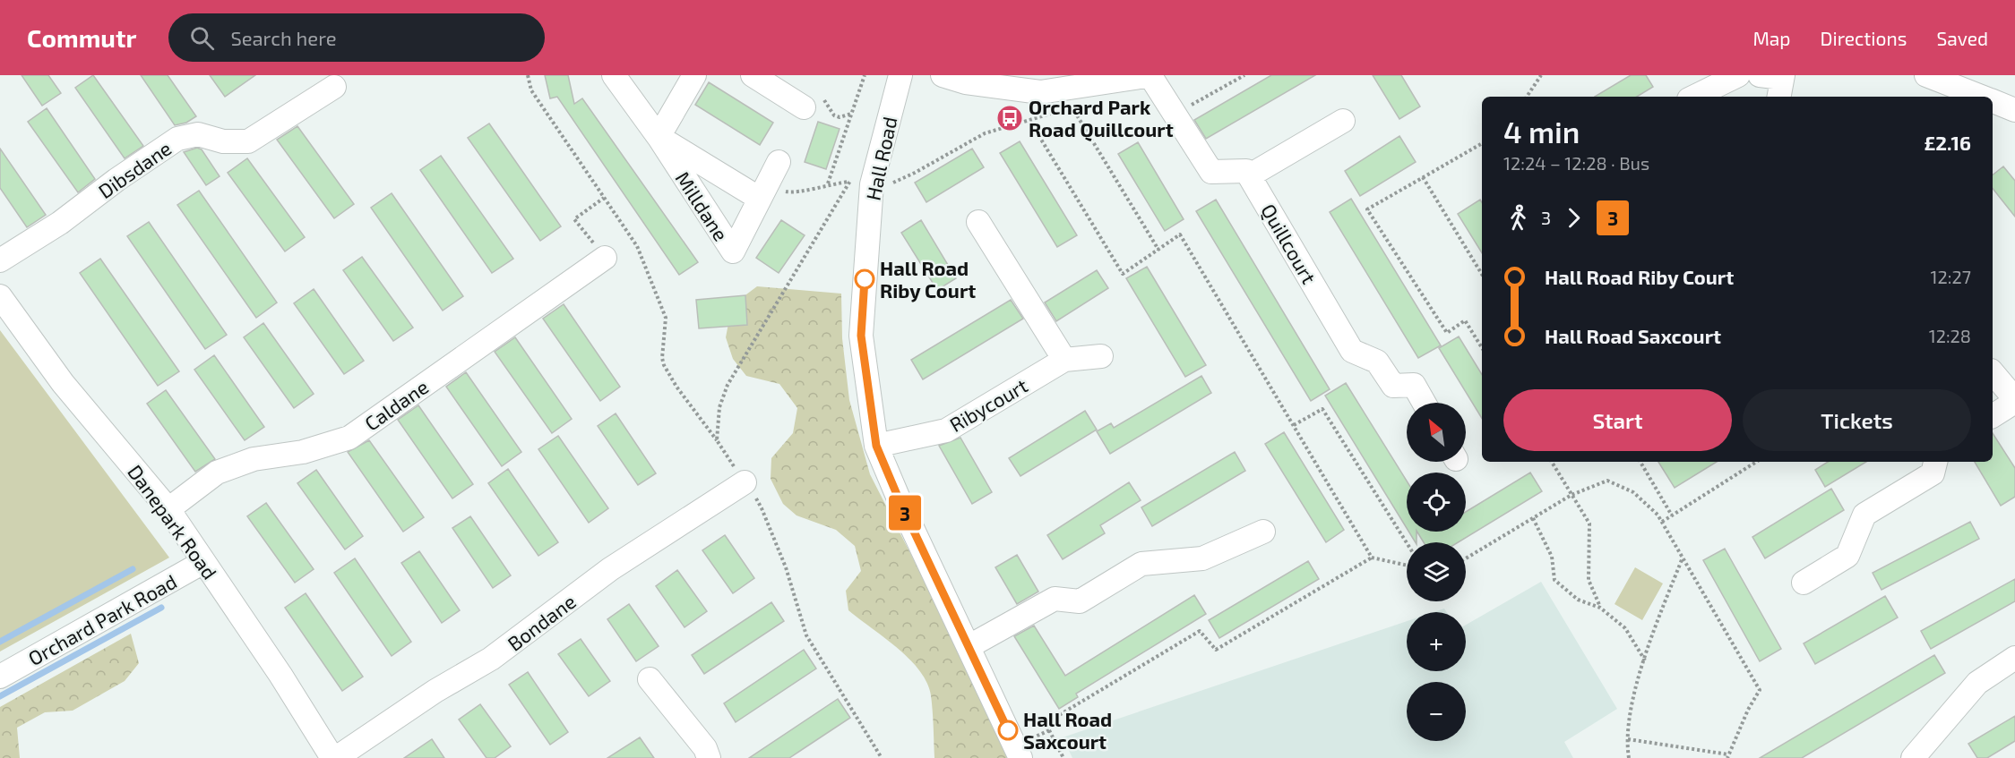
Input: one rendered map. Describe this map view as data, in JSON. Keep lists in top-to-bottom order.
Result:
{
  "streets": {
    "street": [
      "Hall Road",
      "Dibsdane",
      "Milldane",
      "Quillcourt",
      "Caldane",
      "Ribycourt",
      "Danepark Road",
      "Orchard Park Road",
      "Bondane"
    ]
  },
  "crossings": [
    ["Hall Road", "Ribycourt"],
    ["Caldane", "Danepark Road"],
    ["Danepark Road", "Orchard Park Road"],
    ["Danepark Road", "Bondane"]
  ],
  "places": {
    "bus stop": ["Orchard Park Road Quillcourt"],
    "other": ["Hall Road Riby Court", "Hall Road Saxcourt"]
  },
  "lines": ["bus line 3"],
  "north": "top left",
  "page": {
    "header": "Commutr",
    "search": "Search here",
    "nav": ["Map", "Directions", "Saved"],
    "on_map": "3",
    "heading": ["4 min", "12:24 – 12:28 · Bus", "£2.16"],
    "legs": ["3", "3"],
    "list": [
      {
        "name": "Hall Road Riby Court",
        "value": "12:27"
      },
      {
        "name": "Hall Road Saxcourt",
        "value": "12:28"
      }
    ],
    "buttons": ["Start", "Tickets"],
    "map_buttons": ["+", "−"]
  }
}
